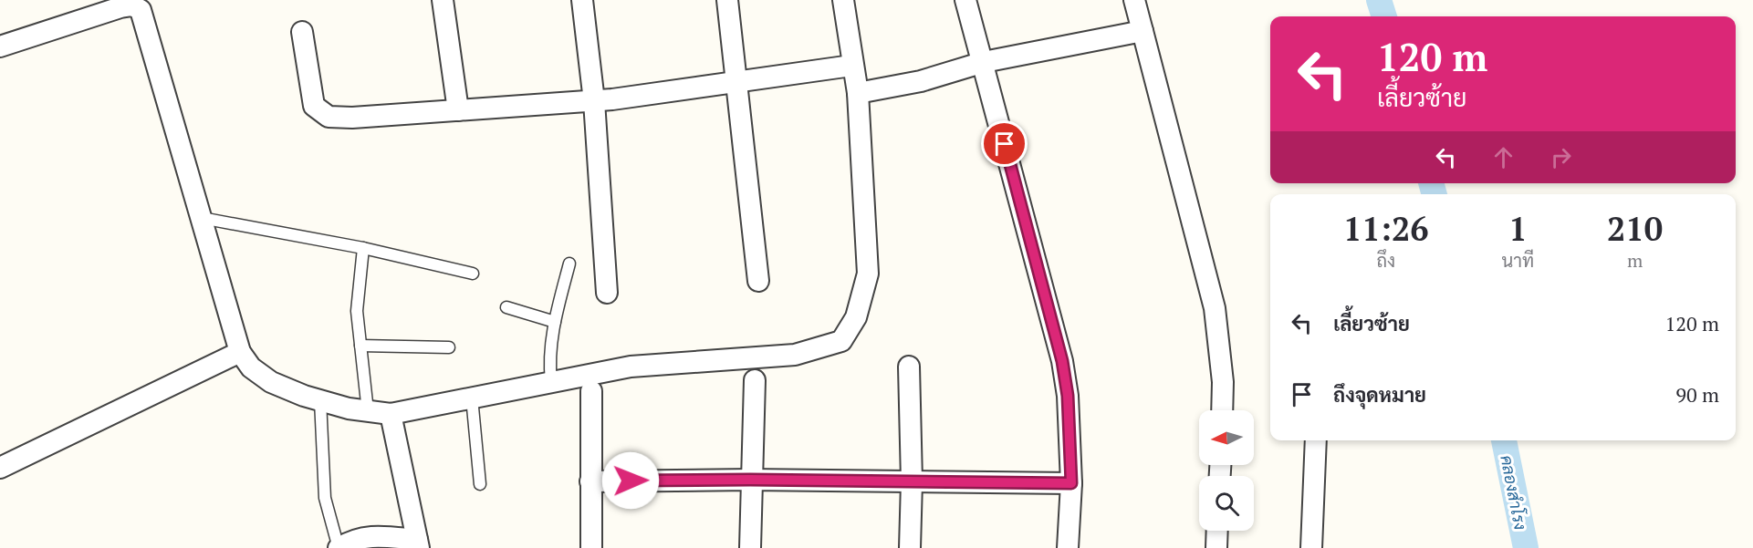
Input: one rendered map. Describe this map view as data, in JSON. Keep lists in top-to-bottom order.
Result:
{
  "water": ["คลองสำโรง"],
  "north": "left",
  "page": {
    "turn": ["120 m", "เลี้ยวซ้าย"],
    "eta": [
      "11:26",
      "ถึง",
      "1",
      "นาที",
      "210",
      "m"
    ],
    "list": [
      {
        "name": "เลี้ยวซ้าย",
        "value": "120 m"
      },
      {
        "name": "ถึงจุดหมาย",
        "value": "90 m"
      }
    ]
  }
}
